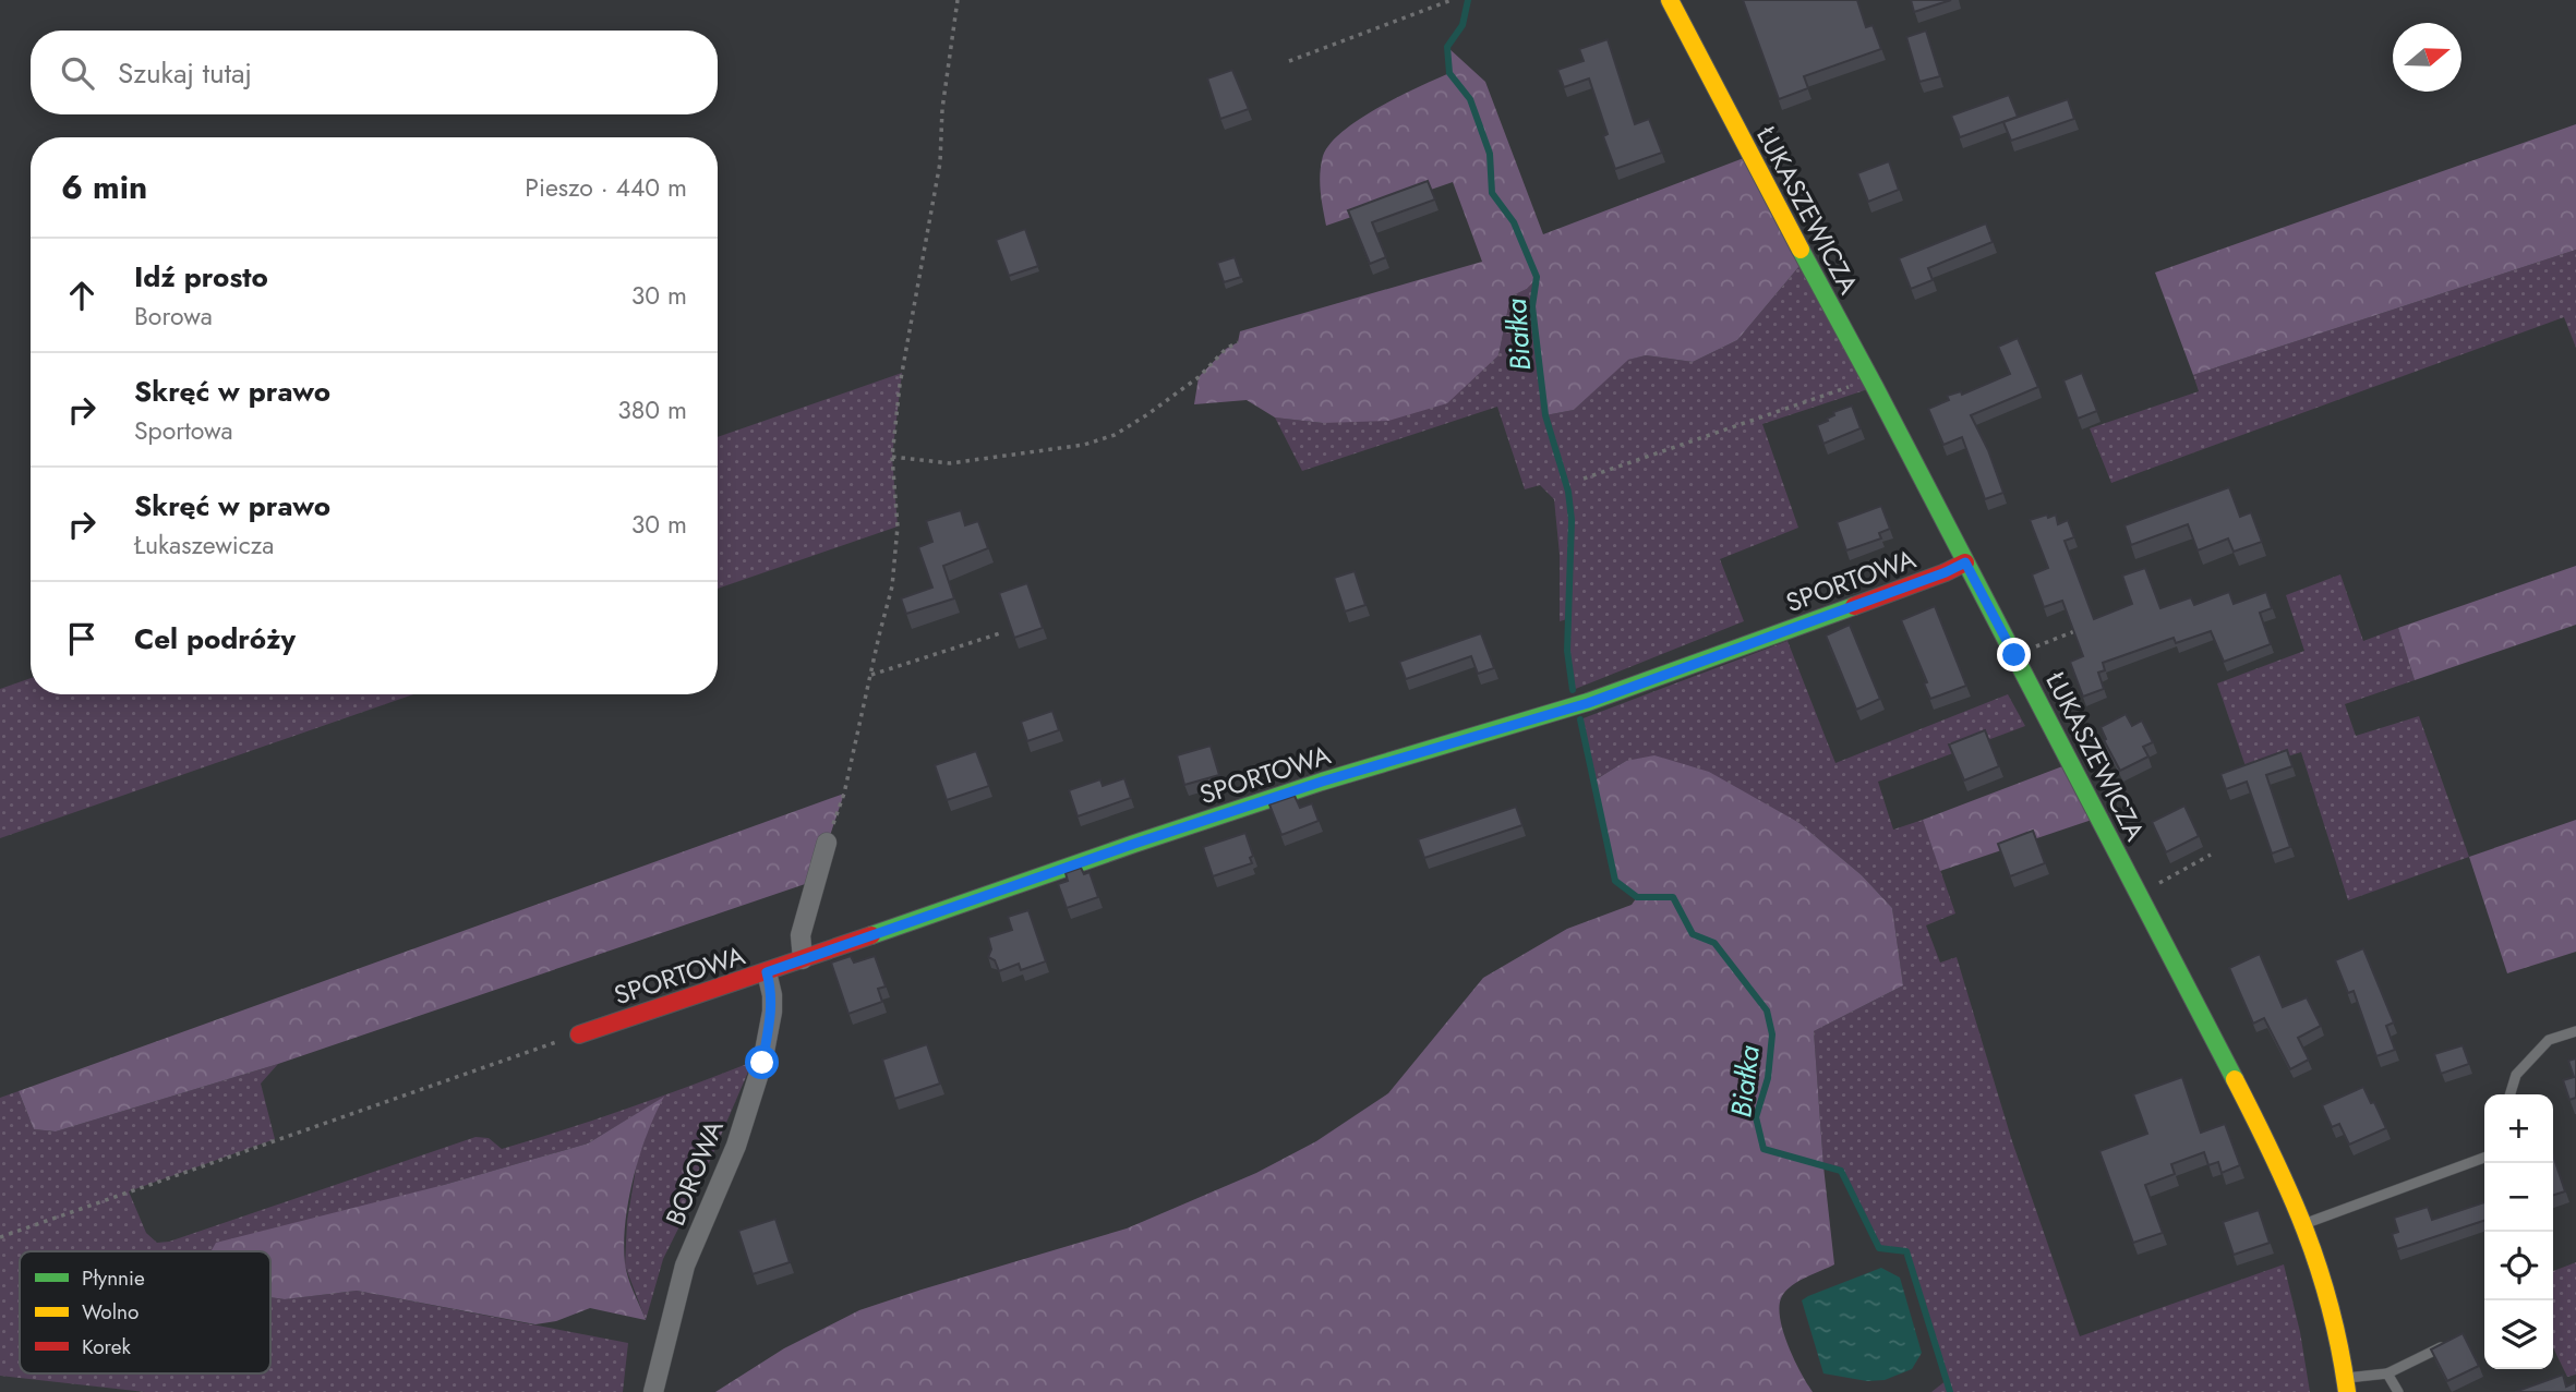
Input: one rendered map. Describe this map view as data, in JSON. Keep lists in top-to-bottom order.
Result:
{
  "streets": {
    "street": ["ŁUKASZEWICZA", "SPORTOWA", "BOROWA"]
  },
  "crossings": [
    ["ŁUKASZEWICZA", "SPORTOWA"],
    ["SPORTOWA", "BOROWA"]
  ],
  "water": ["Białka"],
  "legend": ["Płynnie", "Wolno", "Korek"],
  "north": "right",
  "page": {
    "search": "Szukaj tutaj",
    "heading": ["6 min", "Pieszo · 440 m"],
    "list": [
      ["Idź prosto", "Borowa", "30 m"],
      ["Skręć w prawo", "Sportowa", "380 m"],
      ["Skręć w prawo", "Łukaszewicza", "30 m"],
      "Cel podróży"
    ],
    "map_buttons": ["+", "−"]
  }
}
